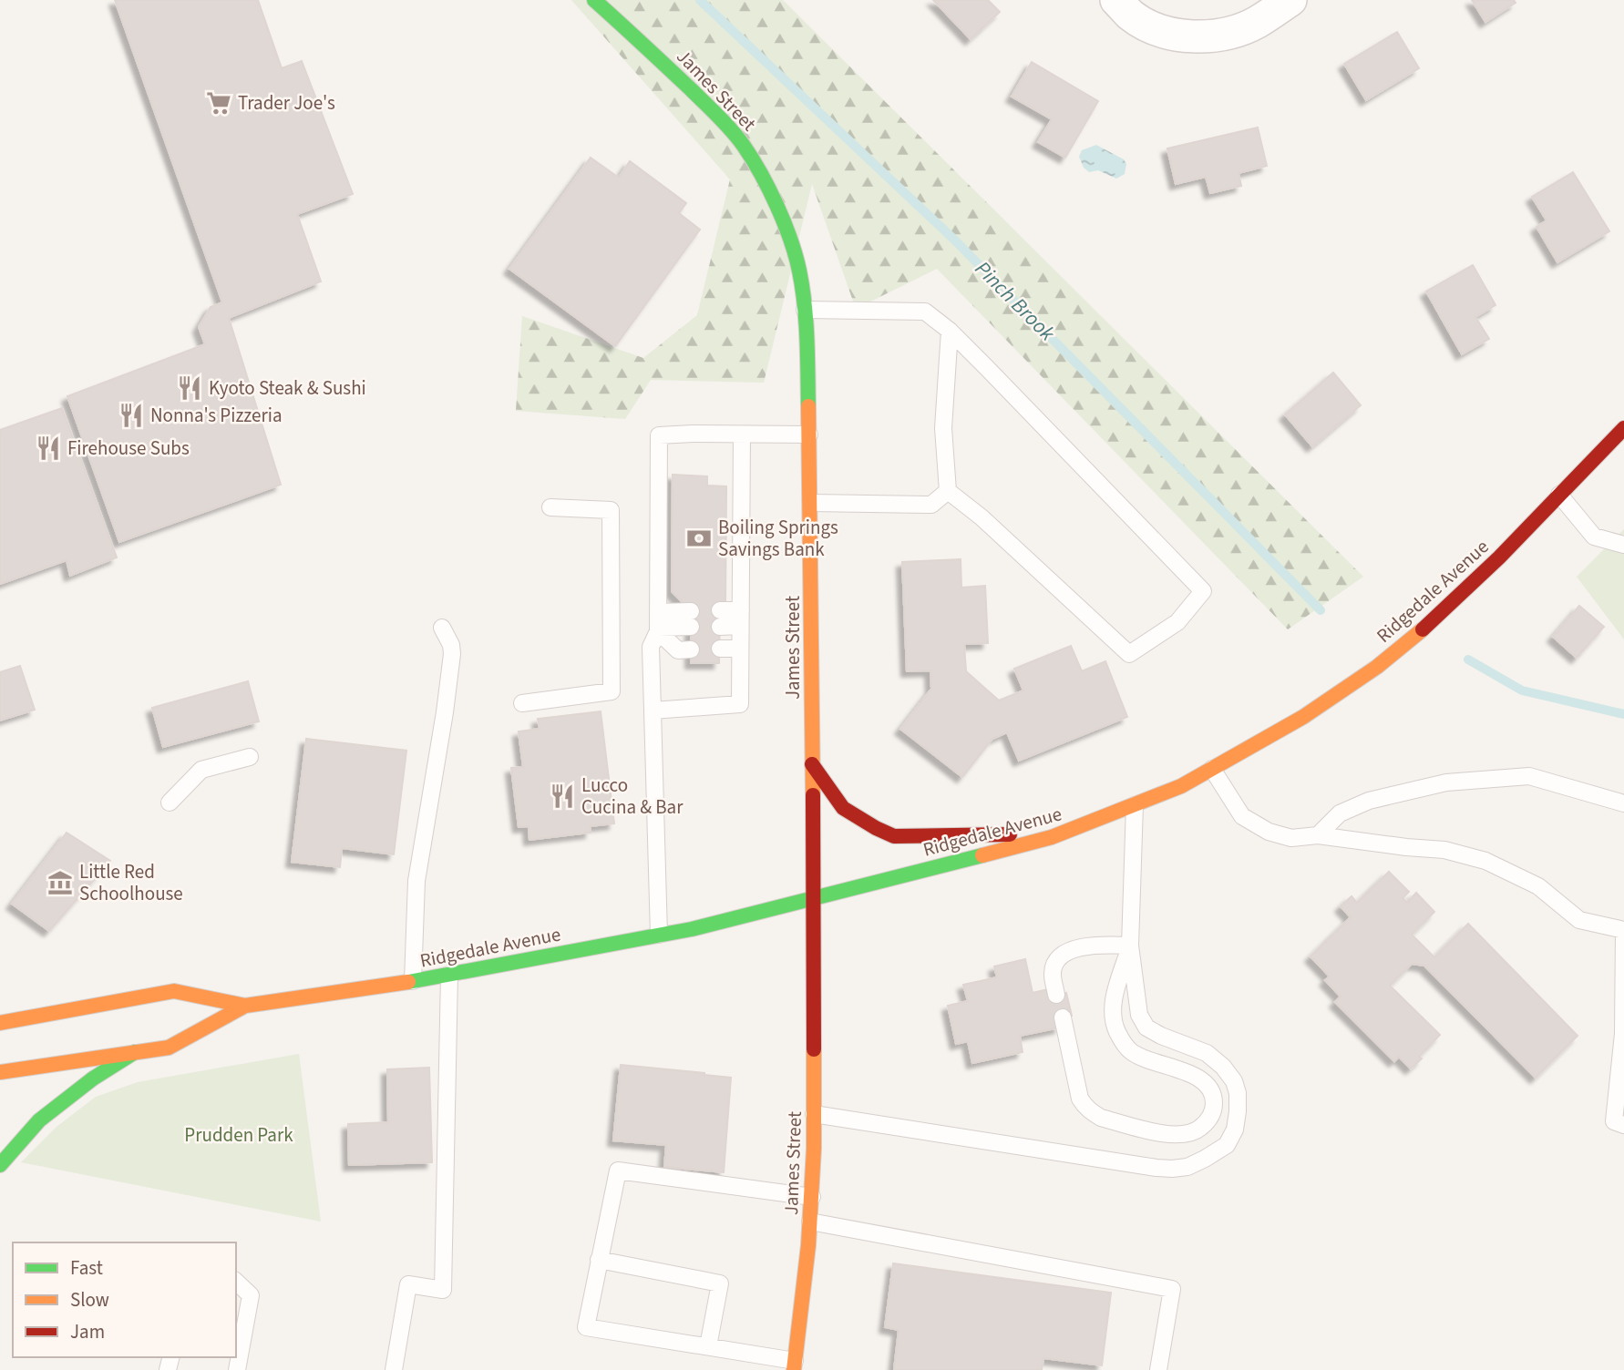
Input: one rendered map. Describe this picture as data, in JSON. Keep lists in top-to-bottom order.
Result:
{
  "streets": {
    "main road": ["James Street", "Ridgedale Avenue"]
  },
  "crossings": [
    ["James Street", "Ridgedale Avenue"]
  ],
  "water": ["Pinch Brook"],
  "parks": ["Prudden Park"],
  "places": {
    "supermarket": ["Trader Joe's"],
    "restaurant": [
      "Kyoto Steak & Sushi",
      "Nonna's Pizzeria",
      "Firehouse Subs",
      "Lucco Cucina & Bar"
    ],
    "bank": ["Boiling Springs Savings Bank"],
    "museum": ["Little Red Schoolhouse"]
  },
  "legend": ["Fast", "Slow", "Jam"]
}
